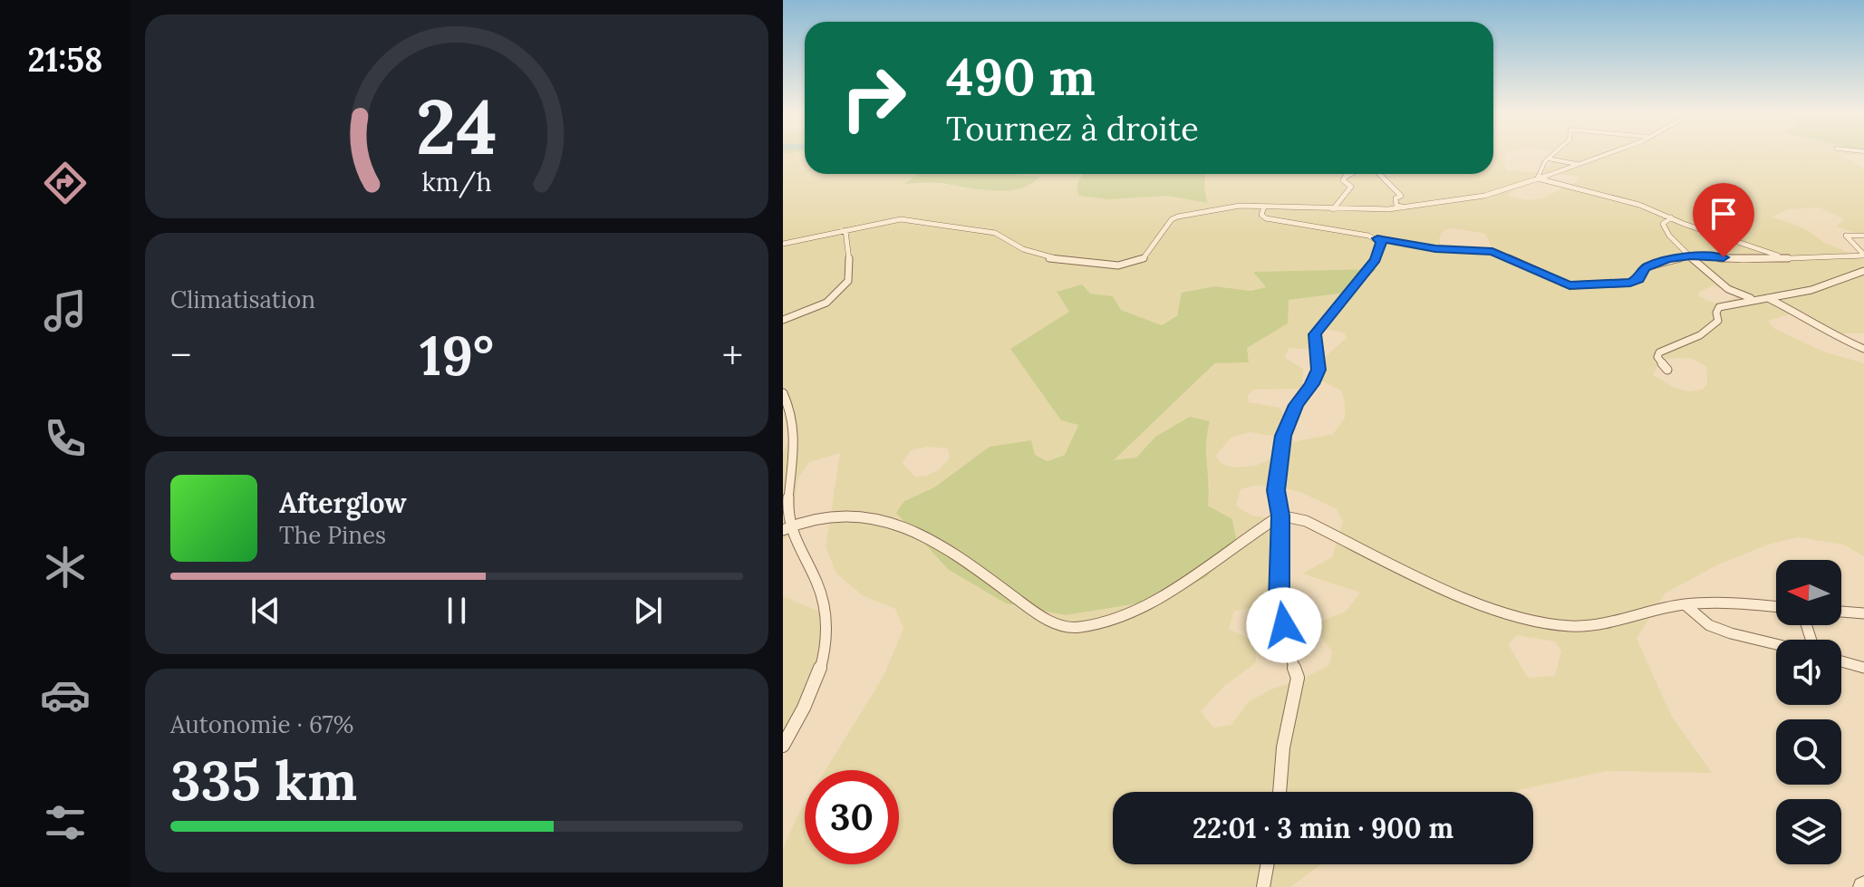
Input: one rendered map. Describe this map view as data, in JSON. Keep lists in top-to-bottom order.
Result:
{
  "north": "left",
  "page": {
    "tabs": "21:58",
    "turn": ["490 m", "Tournez à droite"],
    "tile": [
      "Climatisation",
      ["Autonomie · 67%", "335 km"]
    ],
    "heat": ["−", "19°", "+"],
    "song": ["Afterglow", "The Pines"],
    "limit": "30",
    "trip": "22:01 · 3 min · 900 m",
    "gauge": ["24", "km/h"]
  }
}
